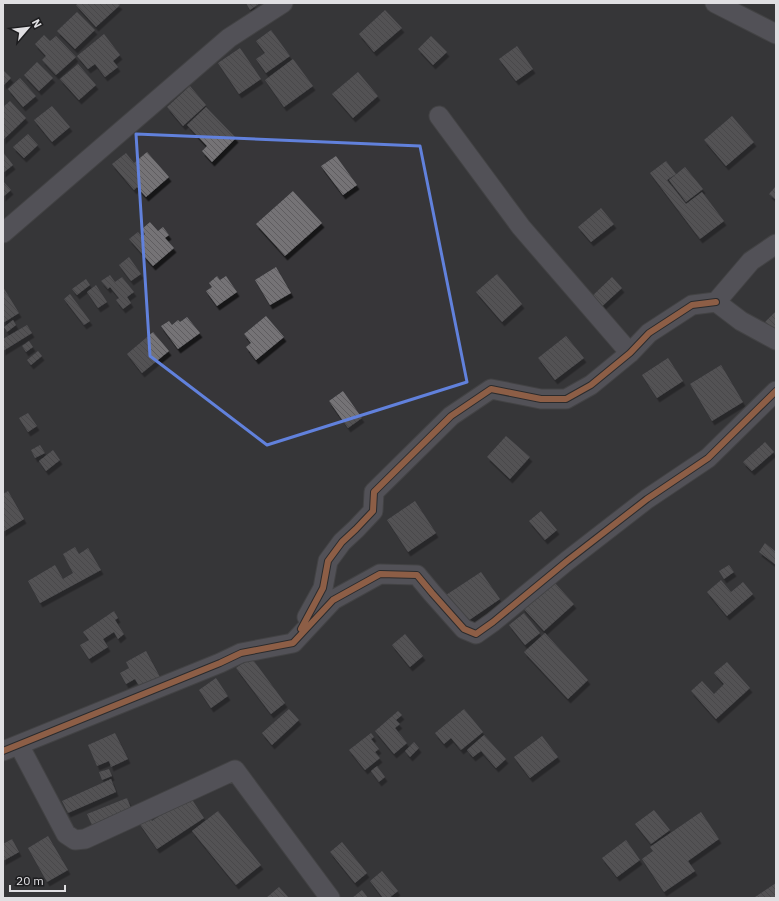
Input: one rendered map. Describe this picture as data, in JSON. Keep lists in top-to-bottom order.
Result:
{
  "scale_bar": "20 m",
  "north": "top right"
}
